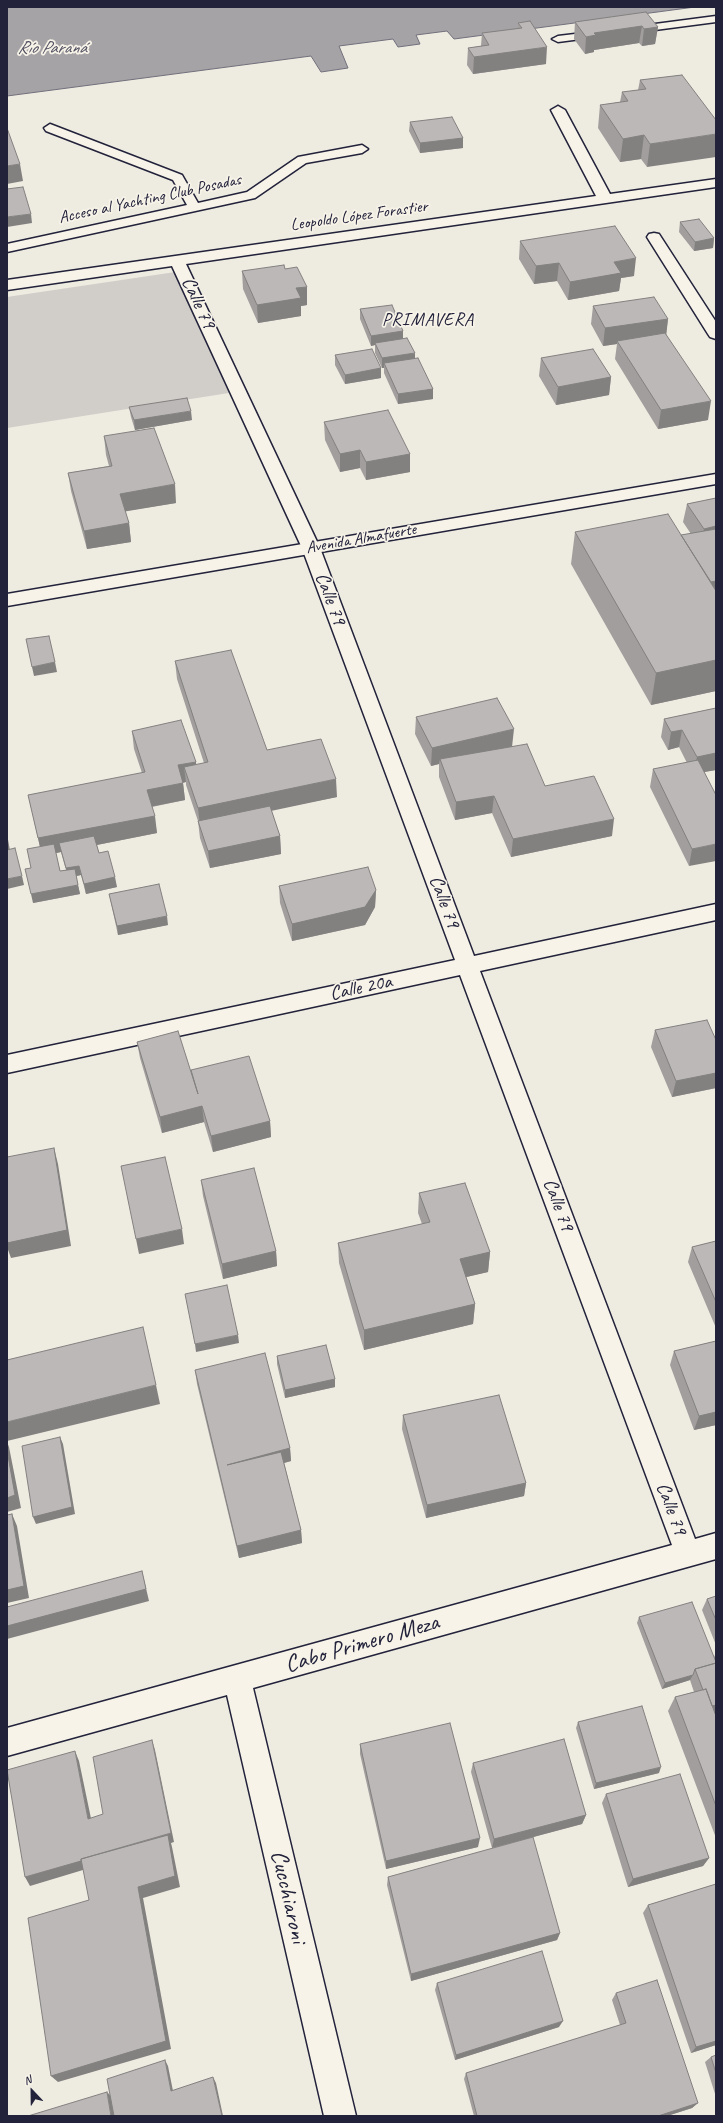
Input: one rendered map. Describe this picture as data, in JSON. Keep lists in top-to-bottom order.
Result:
{
  "streets": {
    "street": [
      "Leopoldo López Forastier",
      "Calle 79",
      "Avenida Almafuerte",
      "Calle 20a",
      "Cabo Primero Meza",
      "Cucchiaroni"
    ],
    "lane": ["Acceso al Yachting Club Posadas"]
  },
  "crossings": [
    ["Leopoldo López Forastier", "Calle 79"],
    ["Calle 79", "Avenida Almafuerte"],
    ["Calle 79", "Calle 20a"],
    ["Calle 79", "Cabo Primero Meza"],
    ["Cabo Primero Meza", "Cucchiaroni"]
  ],
  "districts": ["PRIMAVERA"],
  "water": ["Río Paraná"],
  "north": "top"
}
